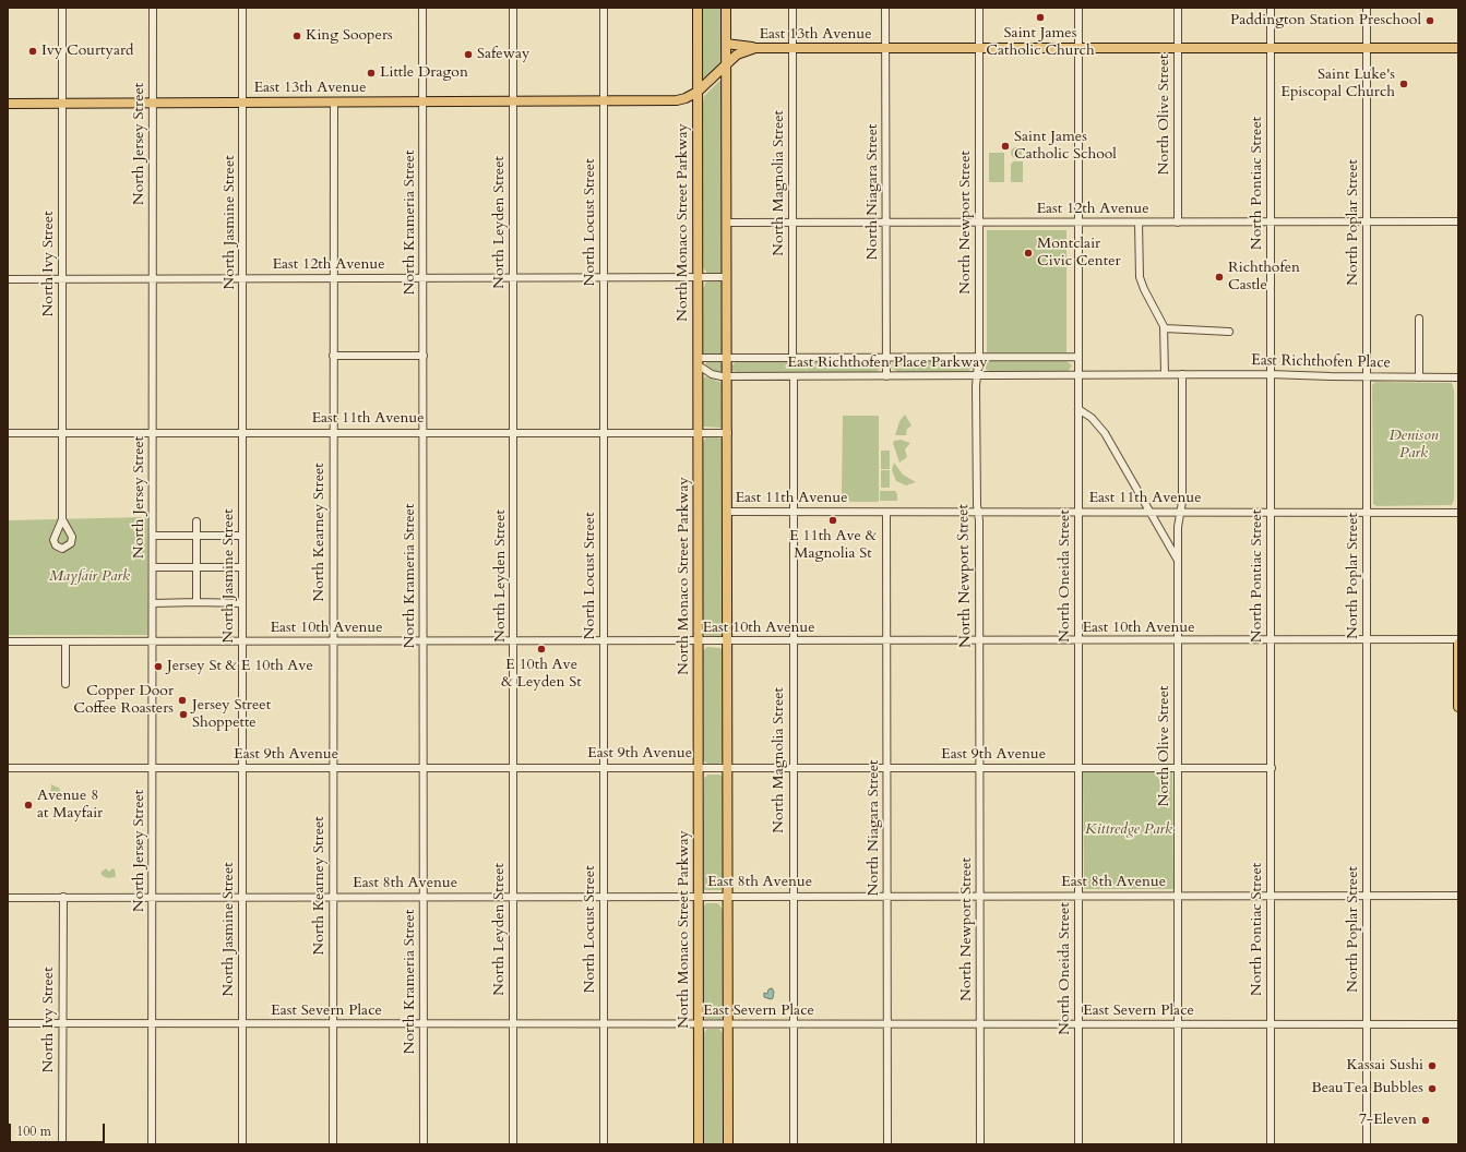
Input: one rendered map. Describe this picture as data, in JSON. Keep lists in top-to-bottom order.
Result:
{
  "streets": {
    "main road": ["East 13th Avenue", "North Monaco Street Parkway"],
    "street": [
      "North Olive Street",
      "North Jersey Street",
      "North Magnolia Street",
      "North Pontiac Street",
      "North Niagara Street",
      "East 12th Avenue",
      "North Jasmine Street",
      "North Krameria Street",
      "North Leyden Street",
      "North Locust Street",
      "North Newport Street",
      "North Poplar Street",
      "North Ivy Street",
      "East Richthofen Place",
      "East Richthofen Place Parkway",
      "East 11th Avenue",
      "North Kearney Street",
      "North Oneida Street",
      "East 10th Avenue",
      "East 9th Avenue",
      "East 8th Avenue",
      "East Severn Place"
    ]
  },
  "crossings": [
    ["East 13th Avenue", "North Olive Street"],
    ["East 13th Avenue", "North Jersey Street"],
    ["East 13th Avenue", "North Magnolia Street"],
    ["East 13th Avenue", "North Pontiac Street"],
    ["East 13th Avenue", "North Niagara Street"],
    ["East 13th Avenue", "North Jasmine Street"],
    ["East 13th Avenue", "North Krameria Street"],
    ["East 13th Avenue", "North Leyden Street"],
    ["East 13th Avenue", "North Locust Street"],
    ["East 13th Avenue", "North Monaco Street Parkway"],
    ["East 13th Avenue", "North Newport Street"],
    ["East 13th Avenue", "North Poplar Street"],
    ["East 13th Avenue", "North Ivy Street"],
    ["East 13th Avenue", "North Kearney Street"],
    ["East 13th Avenue", "North Oneida Street"],
    ["North Olive Street", "East 12th Avenue"],
    ["North Olive Street", "East Richthofen Place"],
    ["North Olive Street", "East 11th Avenue"],
    ["North Olive Street", "East 10th Avenue"],
    ["North Olive Street", "East 9th Avenue"],
    ["North Olive Street", "East 8th Avenue"],
    ["North Olive Street", "East Severn Place"],
    ["North Jersey Street", "East 12th Avenue"],
    ["North Jersey Street", "East 11th Avenue"],
    ["North Jersey Street", "East 10th Avenue"],
    ["North Jersey Street", "East 9th Avenue"],
    ["North Jersey Street", "East 8th Avenue"],
    ["North Jersey Street", "East Severn Place"],
    ["North Magnolia Street", "East 12th Avenue"],
    ["North Magnolia Street", "East Richthofen Place Parkway"],
    ["North Magnolia Street", "East 11th Avenue"],
    ["North Magnolia Street", "East 10th Avenue"],
    ["North Magnolia Street", "East 9th Avenue"],
    ["North Magnolia Street", "East 8th Avenue"],
    ["North Magnolia Street", "East Severn Place"],
    ["North Pontiac Street", "East 12th Avenue"],
    ["North Pontiac Street", "East Richthofen Place"],
    ["North Pontiac Street", "East 11th Avenue"],
    ["North Pontiac Street", "East 10th Avenue"],
    ["North Pontiac Street", "East 9th Avenue"],
    ["North Pontiac Street", "East 8th Avenue"],
    ["North Pontiac Street", "East Severn Place"],
    ["North Niagara Street", "East 12th Avenue"],
    ["North Niagara Street", "East Richthofen Place Parkway"],
    ["North Niagara Street", "East 11th Avenue"],
    ["North Niagara Street", "East 10th Avenue"],
    ["North Niagara Street", "East 9th Avenue"],
    ["North Niagara Street", "East 8th Avenue"],
    ["North Niagara Street", "East Severn Place"],
    ["East 12th Avenue", "North Jasmine Street"],
    ["East 12th Avenue", "North Krameria Street"],
    ["East 12th Avenue", "North Leyden Street"],
    ["East 12th Avenue", "North Locust Street"],
    ["East 12th Avenue", "North Monaco Street Parkway"],
    ["East 12th Avenue", "North Newport Street"],
    ["East 12th Avenue", "North Poplar Street"],
    ["East 12th Avenue", "North Ivy Street"],
    ["East 12th Avenue", "North Kearney Street"],
    ["East 12th Avenue", "North Oneida Street"],
    ["North Jasmine Street", "East 11th Avenue"],
    ["North Jasmine Street", "East 10th Avenue"],
    ["North Jasmine Street", "East 9th Avenue"],
    ["North Jasmine Street", "East 8th Avenue"],
    ["North Jasmine Street", "East Severn Place"],
    ["North Krameria Street", "East 11th Avenue"],
    ["North Krameria Street", "East 10th Avenue"],
    ["North Krameria Street", "East 9th Avenue"],
    ["North Krameria Street", "East 8th Avenue"],
    ["North Krameria Street", "East Severn Place"],
    ["North Leyden Street", "East 11th Avenue"],
    ["North Leyden Street", "East 10th Avenue"],
    ["North Leyden Street", "East 9th Avenue"],
    ["North Leyden Street", "East 8th Avenue"],
    ["North Leyden Street", "East Severn Place"],
    ["North Locust Street", "East 11th Avenue"],
    ["North Locust Street", "East 10th Avenue"],
    ["North Locust Street", "East 9th Avenue"],
    ["North Locust Street", "East 8th Avenue"],
    ["North Locust Street", "East Severn Place"],
    ["North Monaco Street Parkway", "East Richthofen Place Parkway"],
    ["North Monaco Street Parkway", "East 11th Avenue"],
    ["North Monaco Street Parkway", "East 10th Avenue"],
    ["North Monaco Street Parkway", "East 9th Avenue"],
    ["North Monaco Street Parkway", "East 8th Avenue"],
    ["North Monaco Street Parkway", "East Severn Place"],
    ["North Newport Street", "East Richthofen Place Parkway"],
    ["North Newport Street", "East 11th Avenue"],
    ["North Newport Street", "East 10th Avenue"],
    ["North Newport Street", "East 9th Avenue"],
    ["North Newport Street", "East 8th Avenue"],
    ["North Newport Street", "East Severn Place"],
    ["North Poplar Street", "East Richthofen Place"],
    ["North Poplar Street", "East 11th Avenue"],
    ["North Poplar Street", "East 10th Avenue"],
    ["North Poplar Street", "East 8th Avenue"],
    ["North Poplar Street", "East Severn Place"],
    ["North Ivy Street", "East 11th Avenue"],
    ["North Ivy Street", "East 8th Avenue"],
    ["North Ivy Street", "East Severn Place"],
    ["East Richthofen Place Parkway", "North Oneida Street"],
    ["East 11th Avenue", "North Kearney Street"],
    ["East 11th Avenue", "North Oneida Street"],
    ["North Kearney Street", "East 10th Avenue"],
    ["North Kearney Street", "East 9th Avenue"],
    ["North Kearney Street", "East 8th Avenue"],
    ["North Kearney Street", "East Severn Place"],
    ["North Oneida Street", "East 10th Avenue"],
    ["North Oneida Street", "East 9th Avenue"],
    ["North Oneida Street", "East 8th Avenue"],
    ["North Oneida Street", "East Severn Place"]
  ],
  "parks": ["Denison Park", "Mayfair Park", "Kittredge Park"],
  "places": [
    "Saint James Catholic Church",
    "Paddington Station Preschool",
    "King Soopers",
    "Ivy Courtyard",
    "Safeway",
    "Little Dragon",
    "Saint Luke's Episcopal Church",
    "Saint James Catholic School",
    "Montclair Civic Center",
    "Richthofen Castle",
    "E 11th Ave & Magnolia St",
    "E 10th Ave & Leyden St",
    "Jersey St & E 10th Ave",
    "Copper Door Coffee Roasters",
    "Jersey Street Shoppette",
    "Avenue 8 at Mayfair",
    "Kassai Sushi",
    "BeauTea Bubbles",
    "7-Eleven"
  ],
  "scale_bar": "100 m"
}
